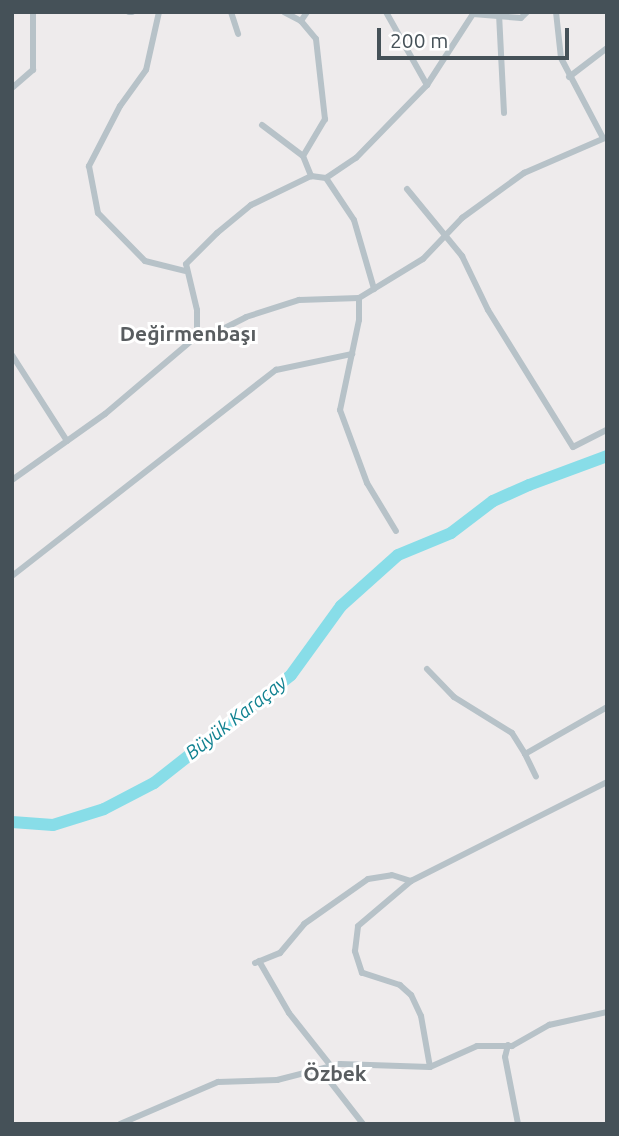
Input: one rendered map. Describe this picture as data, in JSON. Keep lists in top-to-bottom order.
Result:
{
  "districts": ["Değirmenbaşı", "Özbek"],
  "water": ["Büyük Karaçay"],
  "scale_bar": "200 m"
}
